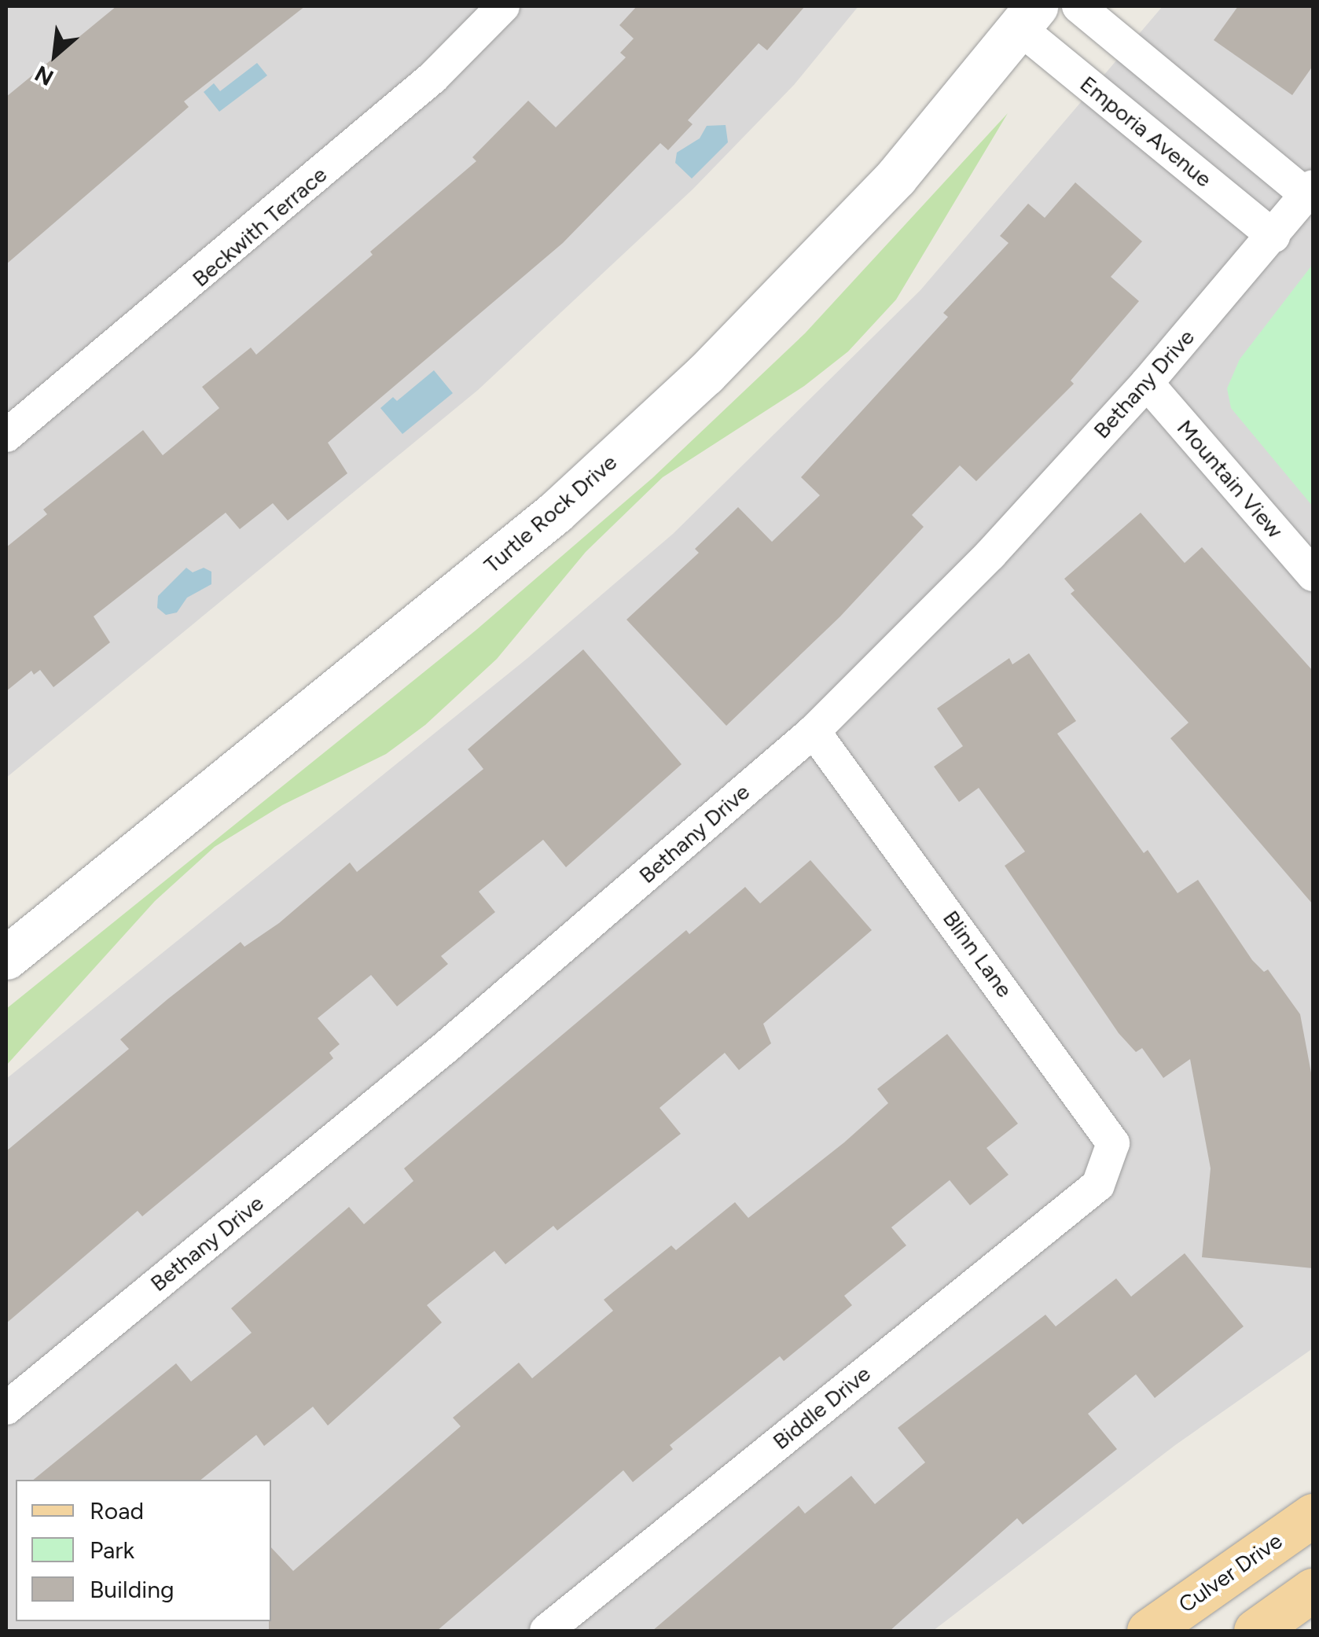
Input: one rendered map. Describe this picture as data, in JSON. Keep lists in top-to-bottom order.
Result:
{
  "streets": {
    "main road": ["Culver Drive"],
    "street": [
      "Emporia Avenue",
      "Beckwith Terrace",
      "Bethany Drive",
      "Mountain View",
      "Turtle Rock Drive",
      "Blinn Lane",
      "Biddle Drive"
    ]
  },
  "crossings": [
    ["Emporia Avenue", "Bethany Drive"],
    ["Emporia Avenue", "Turtle Rock Drive"],
    ["Bethany Drive", "Mountain View"],
    ["Bethany Drive", "Blinn Lane"],
    ["Blinn Lane", "Biddle Drive"]
  ],
  "legend": ["Road", "Park", "Building"],
  "north": "bottom left"
}
